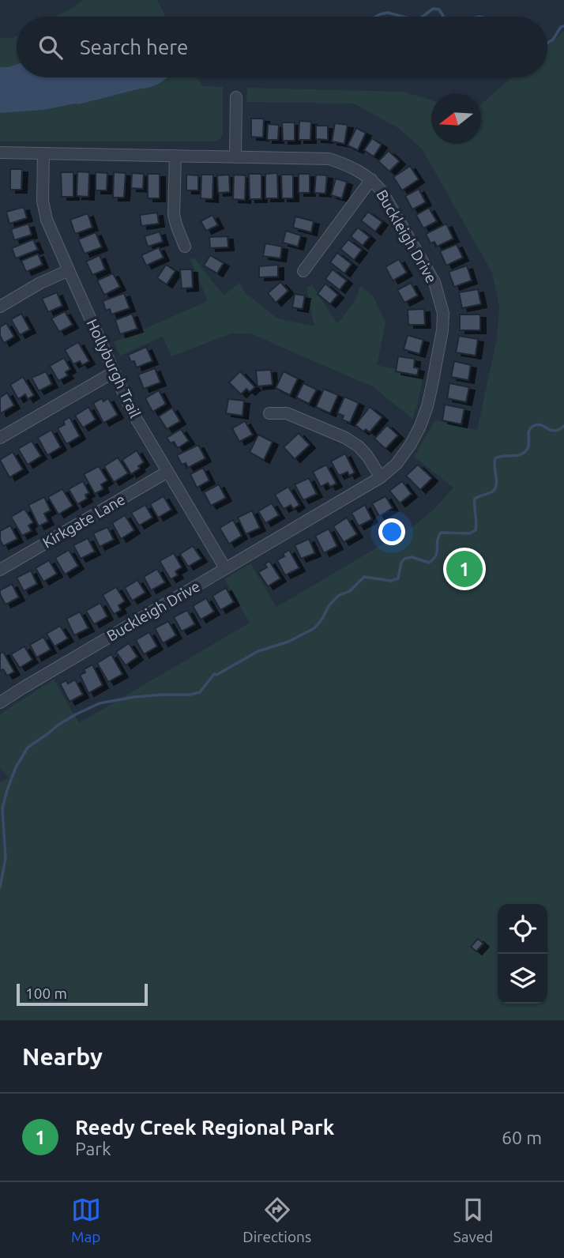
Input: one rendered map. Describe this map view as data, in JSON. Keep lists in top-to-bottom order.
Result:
{
  "streets": {
    "street": ["Buckleigh Drive", "Hollyburgh Trail", "Kirkgate Lane"]
  },
  "crossings": [
    ["Buckleigh Drive", "Hollyburgh Trail"],
    ["Hollyburgh Trail", "Kirkgate Lane"]
  ],
  "scale_bar": "100 m",
  "north": "left",
  "page": {
    "search": "Search here",
    "pins": "1",
    "scale": "100 m",
    "heading": "Nearby",
    "list": [
      {
        "mark": "1",
        "name": "Reedy Creek Regional Park",
        "note": "Park",
        "value": "60 m"
      }
    ],
    "nav": ["Map", "Directions", "Saved"]
  }
}
